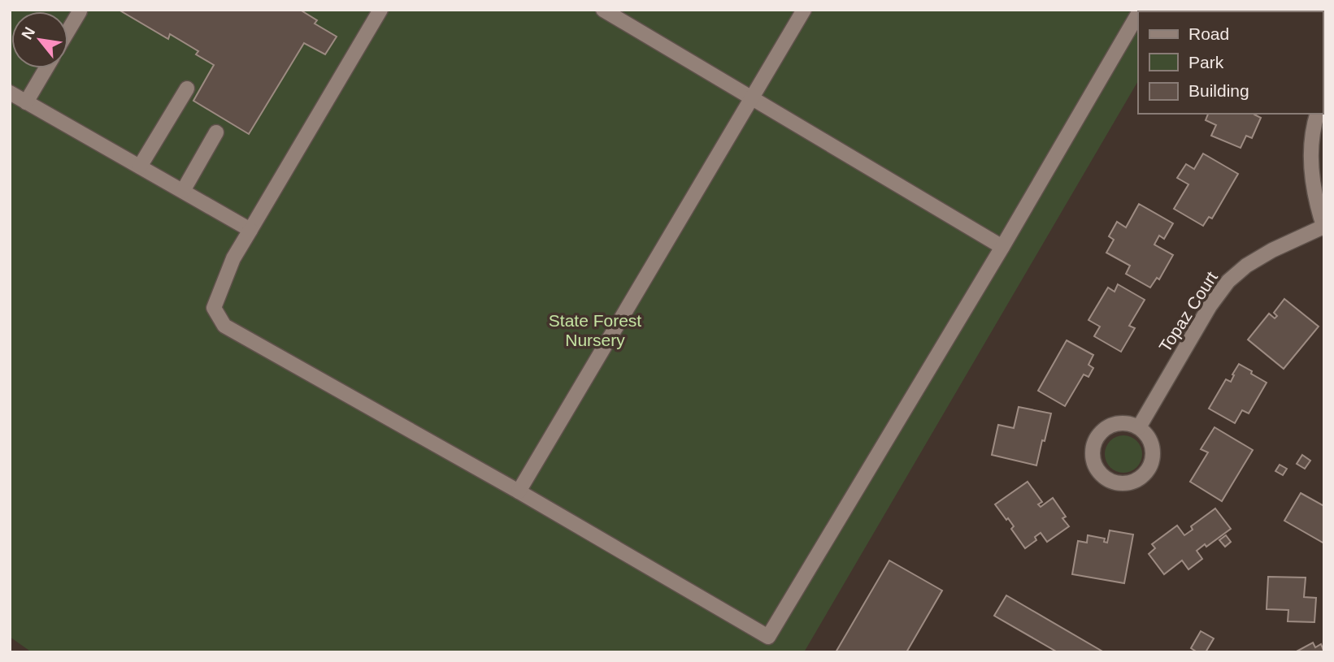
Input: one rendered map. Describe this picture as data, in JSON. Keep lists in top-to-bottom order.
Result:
{
  "streets": {
    "street": ["Topaz Court"]
  },
  "parks": ["State Forest Nursery"],
  "legend": ["Road", "Park", "Building"],
  "north": "top left"
}
